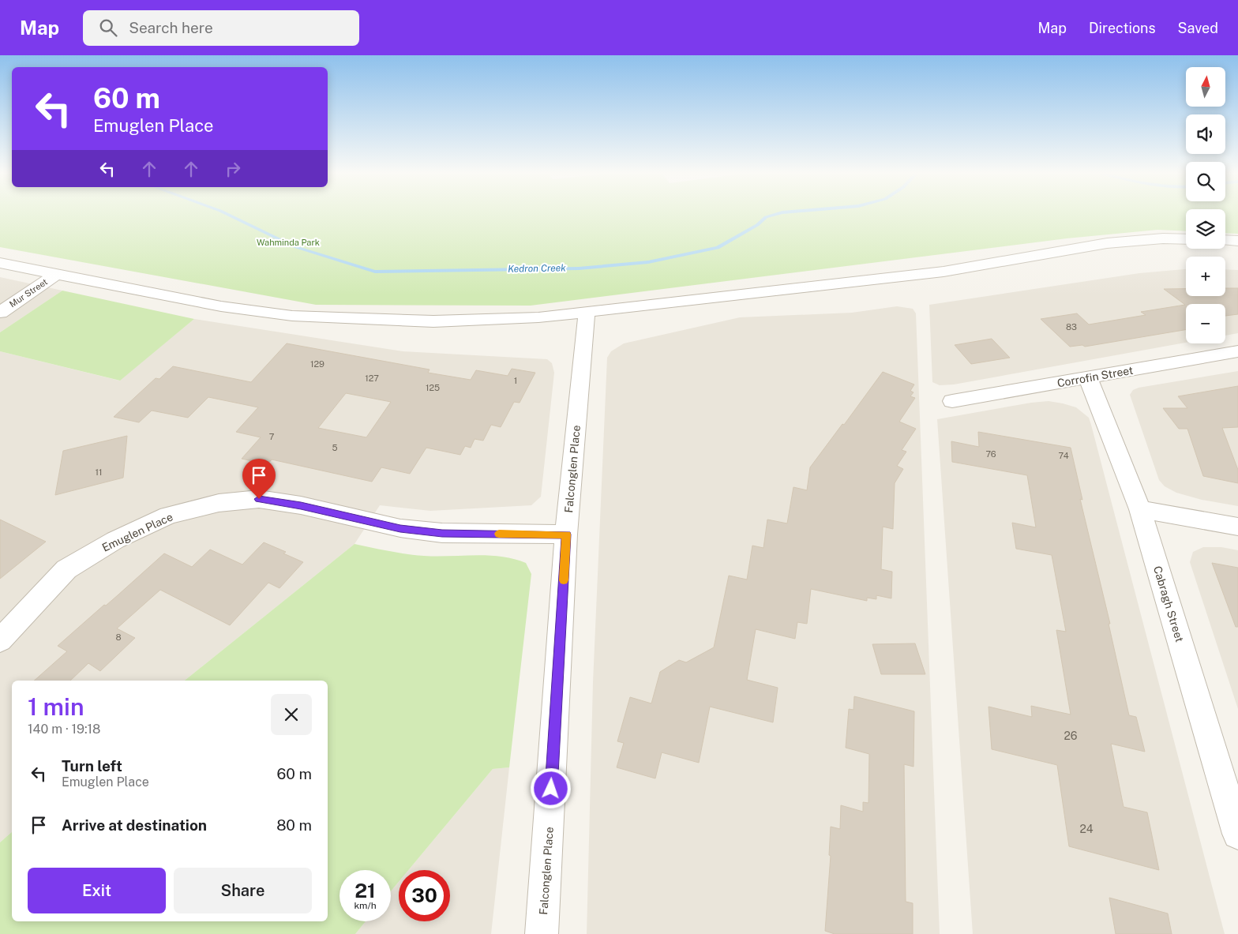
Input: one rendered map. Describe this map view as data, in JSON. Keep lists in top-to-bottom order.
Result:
{
  "streets": {
    "street": [
      "Mur Street",
      "Corrofin Street",
      "Falconglen Place",
      "Emuglen Place",
      "Cabragh Street"
    ]
  },
  "crossings": [
    ["Corrofin Street", "Cabragh Street"],
    ["Falconglen Place", "Emuglen Place"]
  ],
  "water": ["Kedron Creek"],
  "parks": ["Wahminda Park"],
  "house_numbers": [
    "83",
    "129",
    "127",
    "1",
    "125",
    "7",
    "5",
    "76",
    "74",
    "11",
    "8",
    "26",
    "24"
  ],
  "north": "top",
  "page": {
    "header": "Map",
    "search": "Search here",
    "nav": ["Map", "Directions", "Saved"],
    "map_buttons": ["+", "−"],
    "turn": ["60 m", "Emuglen Place"],
    "heading": ["1 min", "140 m · 19:18"],
    "list": [
      {
        "name": "Turn left",
        "note": "Emuglen Place",
        "value": "60 m"
      },
      {
        "name": "Arrive at destination",
        "value": "80 m"
      }
    ],
    "buttons": ["Exit", "Share"],
    "speed": "21 km/h",
    "limit": "30"
  }
}
